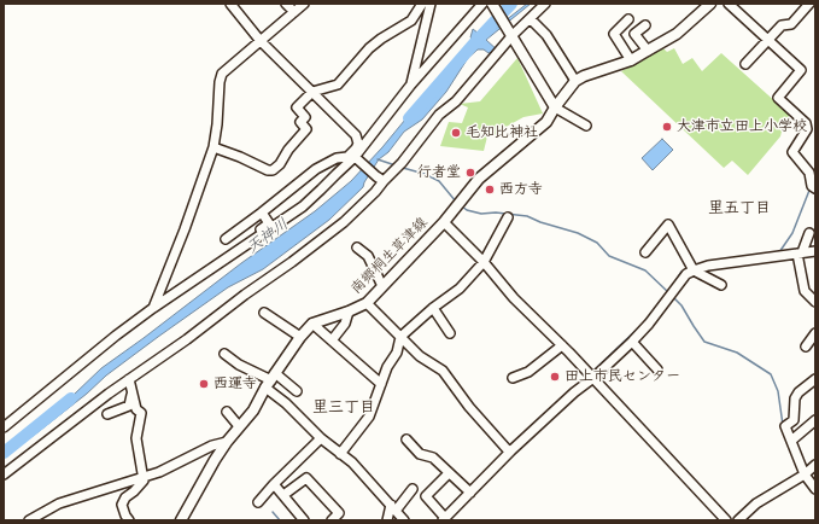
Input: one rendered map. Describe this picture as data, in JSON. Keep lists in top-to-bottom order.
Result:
{
  "streets": {
    "main road": ["南郷桐生草津線"]
  },
  "districts": ["里五丁目", "里三丁目"],
  "water": ["天神川"],
  "places": [
    "大津市立田上小学校",
    "毛知比神社",
    "行者堂",
    "西方寺",
    "田上市民センター",
    "西運寺"
  ]
}
